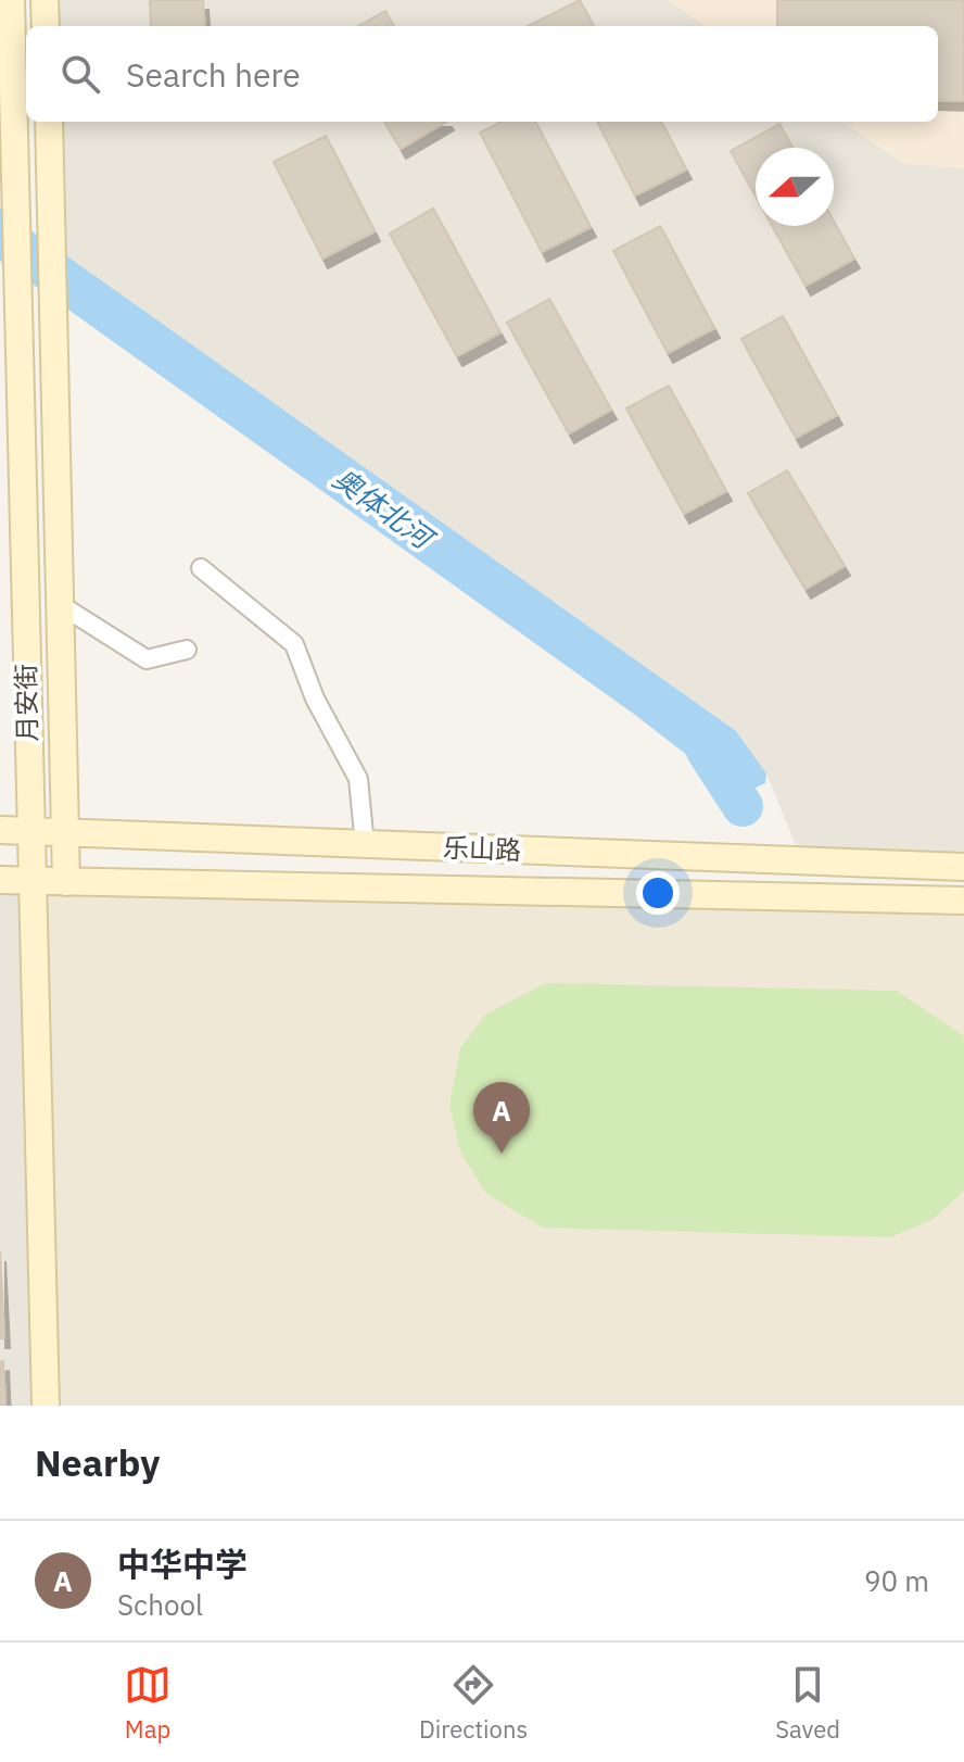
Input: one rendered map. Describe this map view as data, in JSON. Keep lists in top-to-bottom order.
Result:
{
  "streets": {
    "street": ["月安街", "乐山路"]
  },
  "crossings": [
    ["月安街", "乐山路"]
  ],
  "water": ["奥体北河"],
  "north": "left",
  "page": {
    "search": "Search here",
    "pins": "A",
    "heading": "Nearby",
    "list": [
      {
        "mark": "A",
        "name": "中华中学",
        "note": "School",
        "value": "90 m"
      }
    ],
    "nav": ["Map", "Directions", "Saved"]
  }
}
